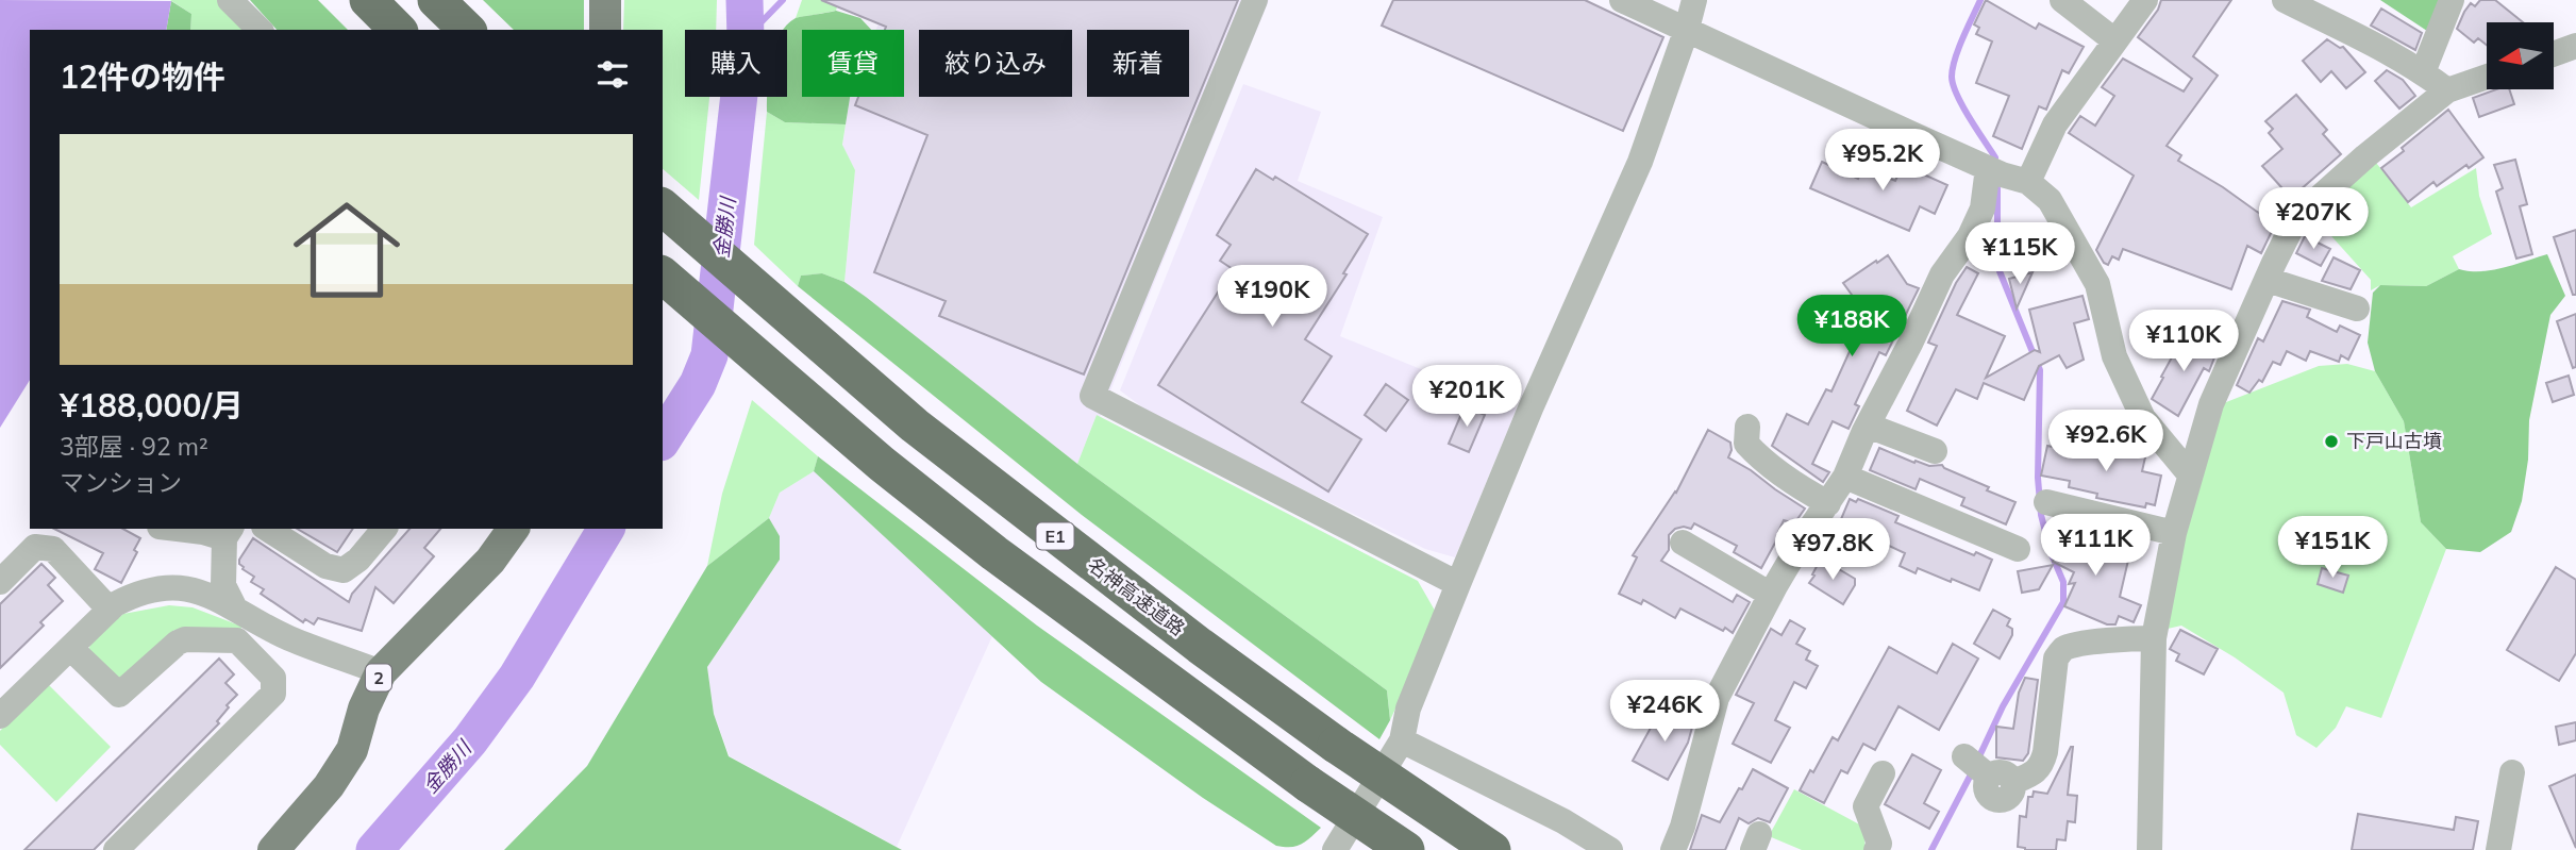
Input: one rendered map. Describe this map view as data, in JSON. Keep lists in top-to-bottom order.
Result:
{
  "streets": {
    "highway": ["E1", "名神高速道路"],
    "main road": ["2"]
  },
  "water": ["金勝川"],
  "places": ["下戸山古墳"],
  "north": "left",
  "page": {
    "chip": [
      "購入",
      "賃貸",
      "絞り込み",
      "新着"
    ],
    "heading": "12件の物件",
    "list": [
      {
        "name": "¥188,000/月",
        "note": "3部屋 · 92 m² · マンション"
      }
    ],
    "price": [
      "¥95.2K",
      "¥207K",
      "¥115K",
      "¥190K",
      "¥188K",
      "¥110K",
      "¥201K",
      "¥92.6K",
      "¥111K",
      "¥151K",
      "¥97.8K",
      "¥246K"
    ]
  }
}
